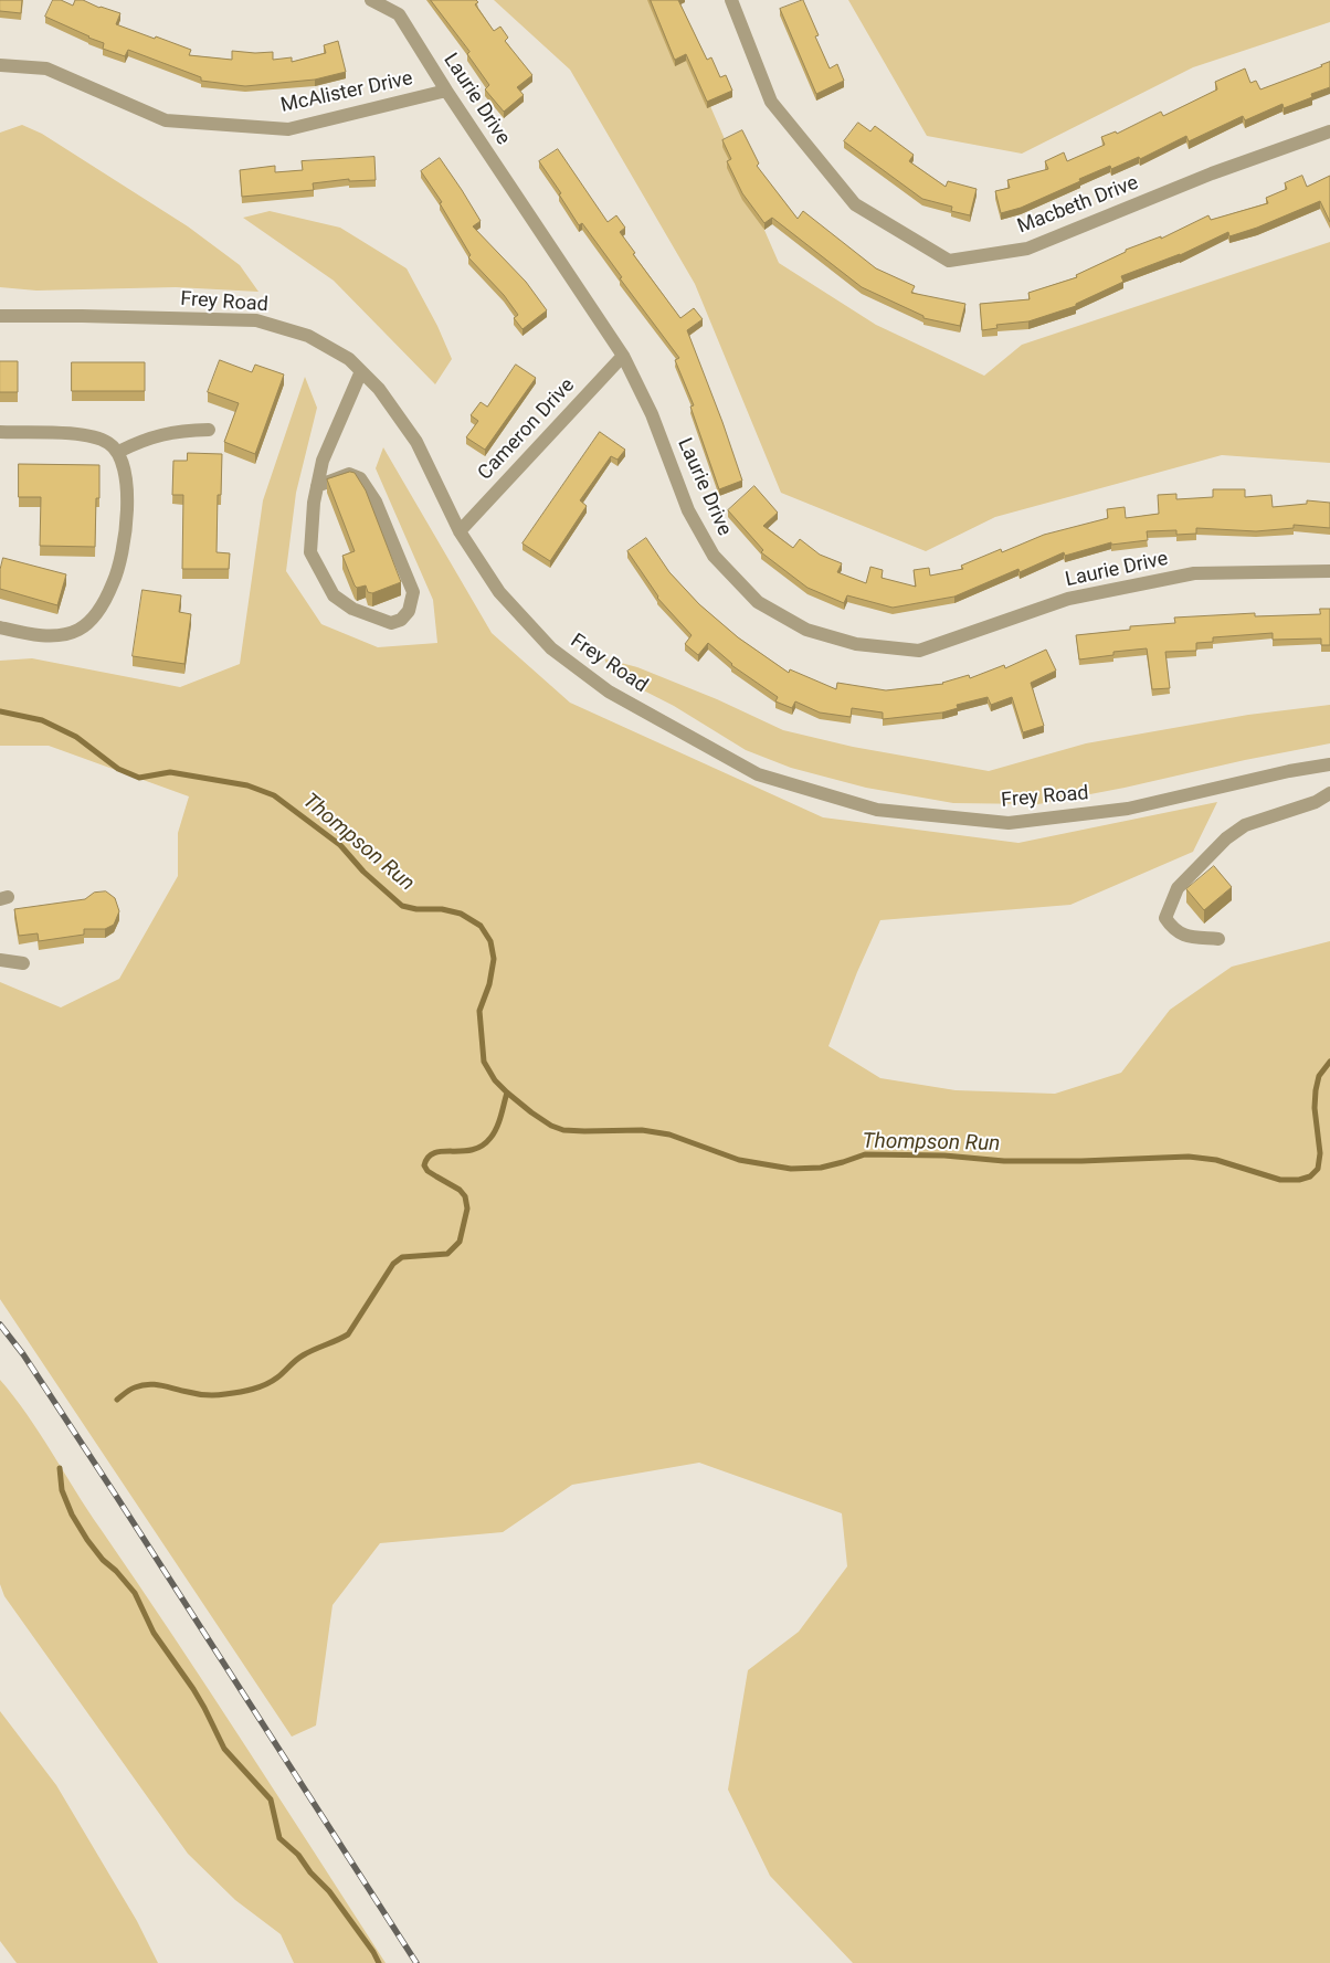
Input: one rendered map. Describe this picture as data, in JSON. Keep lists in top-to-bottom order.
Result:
{
  "streets": {
    "street": [
      "McAlister Drive",
      "Laurie Drive",
      "Macbeth Drive",
      "Frey Road",
      "Cameron Drive"
    ]
  },
  "crossings": [
    ["McAlister Drive", "Laurie Drive"],
    ["Laurie Drive", "Cameron Drive"],
    ["Frey Road", "Cameron Drive"]
  ],
  "water": ["Thompson Run"]
}
